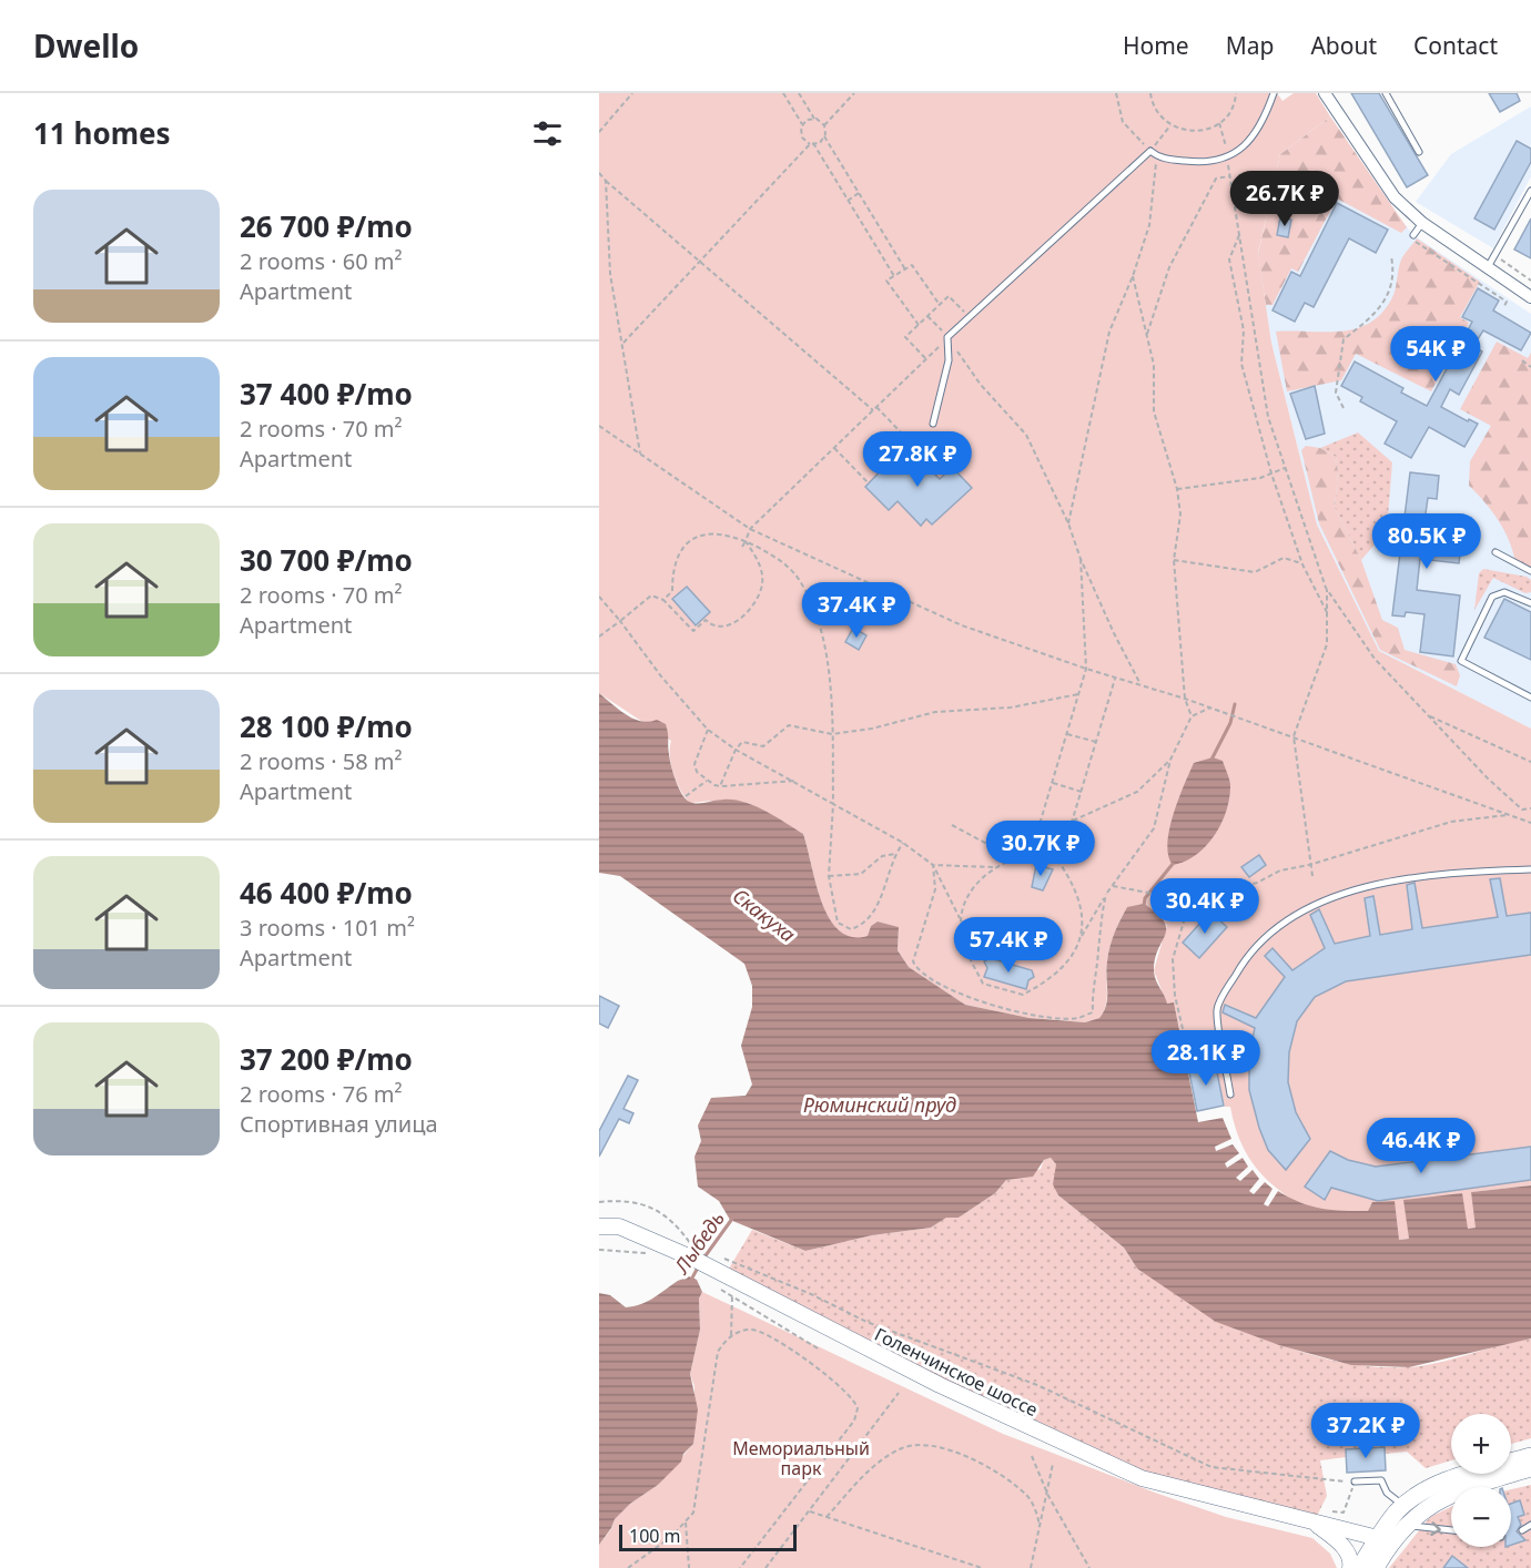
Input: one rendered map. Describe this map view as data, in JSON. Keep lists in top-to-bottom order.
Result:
{
  "streets": {
    "street": ["Голенчинское шоссе"]
  },
  "water": ["Скакуха", "Рюминский пруд", "Лыбедь"],
  "parks": ["Мемориальный парк"],
  "scale_bar": "100 m",
  "page": {
    "header": "Dwello",
    "nav": [
      "Home",
      "Map",
      "About",
      "Contact"
    ],
    "heading": "11 homes",
    "price": [
      "26.7K ₽",
      "54K ₽",
      "27.8K ₽",
      "80.5K ₽",
      "37.4K ₽",
      "30.7K ₽",
      "30.4K ₽",
      "57.4K ₽",
      "28.1K ₽",
      "46.4K ₽",
      "37.2K ₽"
    ],
    "list": [
      {
        "name": "26 700 ₽/mo",
        "note": "2 rooms · 60 m² · Apartment"
      },
      {
        "name": "37 400 ₽/mo",
        "note": "2 rooms · 70 m² · Apartment"
      },
      {
        "name": "30 700 ₽/mo",
        "note": "2 rooms · 70 m² · Apartment"
      },
      {
        "name": "28 100 ₽/mo",
        "note": "2 rooms · 58 m² · Apartment"
      },
      {
        "name": "46 400 ₽/mo",
        "note": "3 rooms · 101 m² · Apartment"
      },
      {
        "name": "37 200 ₽/mo",
        "note": "2 rooms · 76 m² · Спортивная улица"
      }
    ],
    "map_buttons": ["+", "−"],
    "scale": "100 m"
  }
}
